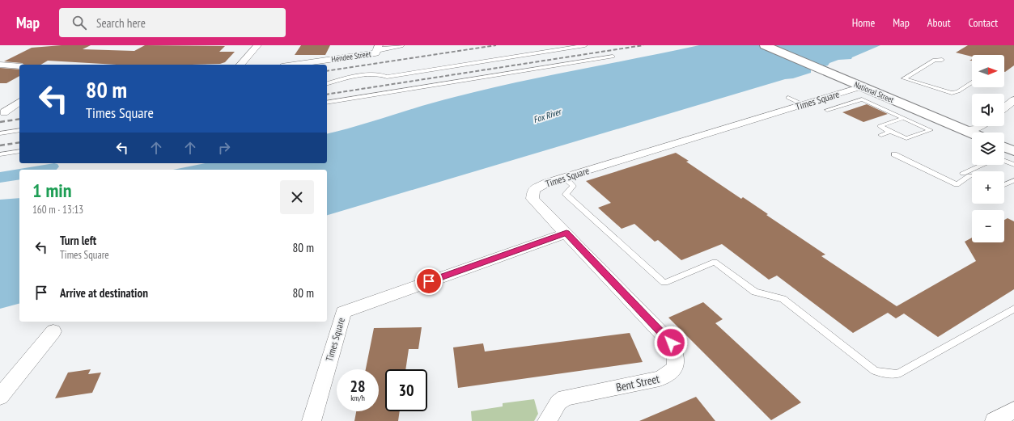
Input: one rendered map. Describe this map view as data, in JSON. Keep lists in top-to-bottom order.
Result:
{
  "streets": {
    "street": [
      "Hendee Street",
      "National Street",
      "Times Square",
      "Bent Street"
    ]
  },
  "crossings": [
    ["National Street", "Times Square"],
    ["Times Square", "Bent Street"]
  ],
  "water": ["Fox River"],
  "north": "right",
  "page": {
    "header": "Map",
    "search": "Search here",
    "nav": [
      "Home",
      "Map",
      "About",
      "Contact"
    ],
    "map_buttons": ["+", "−"],
    "turn": ["80 m", "Times Square"],
    "heading": ["1 min", "160 m · 13:13"],
    "list": [
      {
        "name": "Turn left",
        "note": "Times Square",
        "value": "80 m"
      },
      {
        "name": "Arrive at destination",
        "value": "80 m"
      }
    ],
    "speed": "28 km/h",
    "limit": "30"
  }
}
